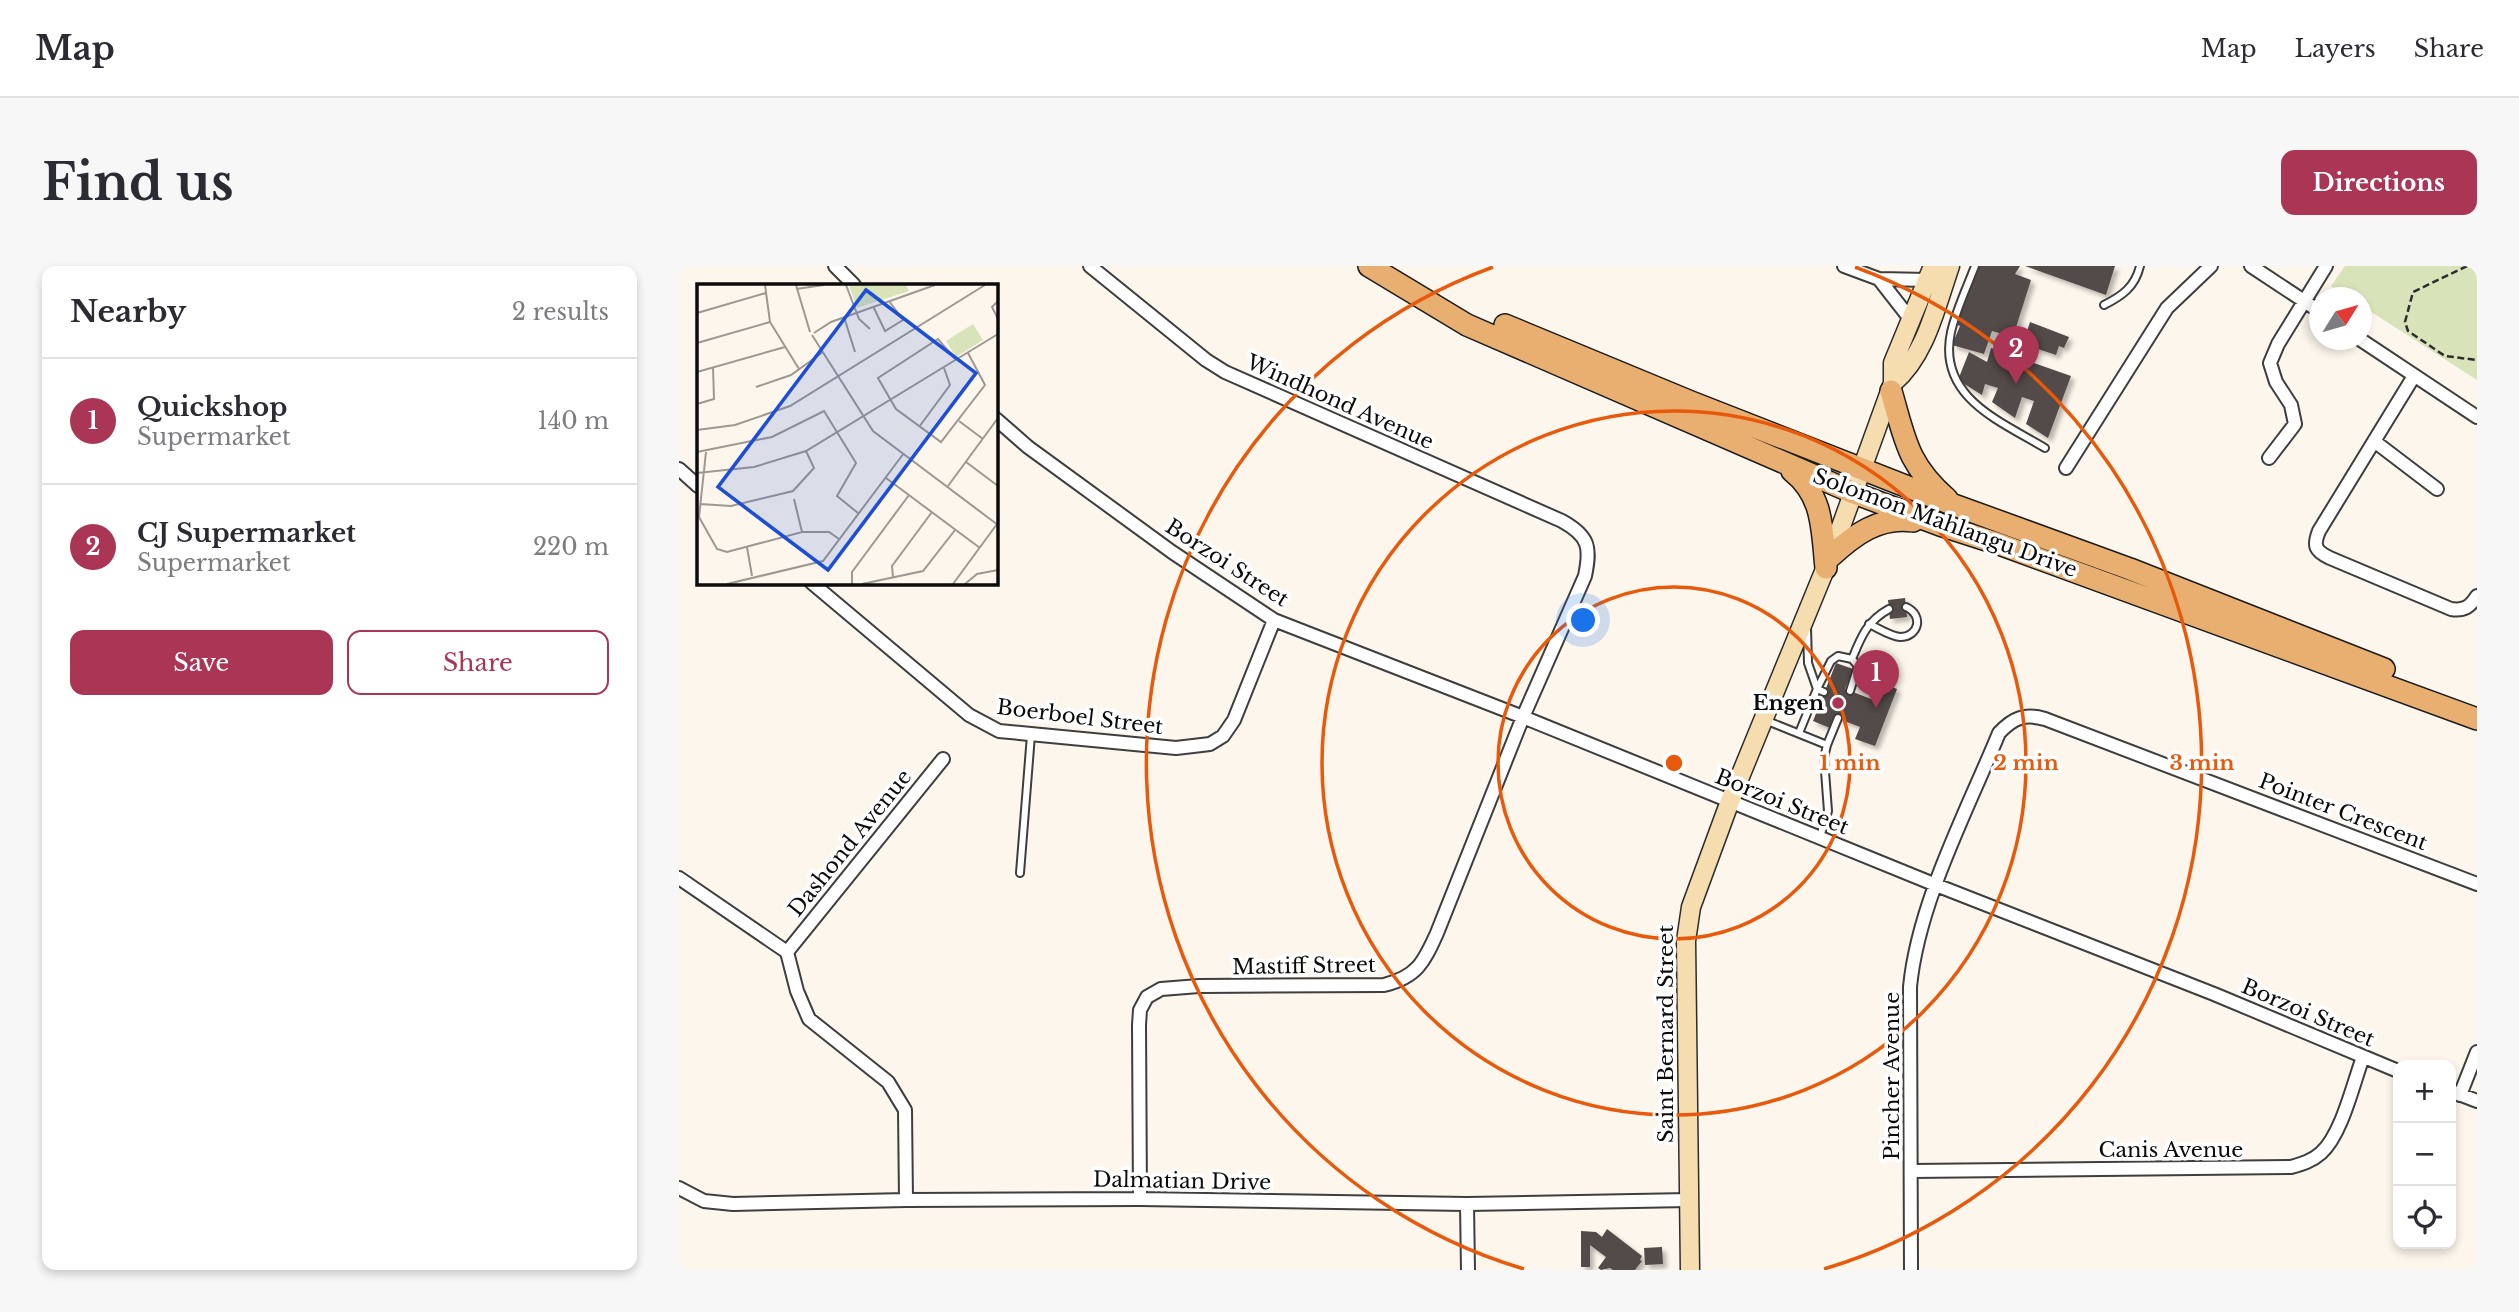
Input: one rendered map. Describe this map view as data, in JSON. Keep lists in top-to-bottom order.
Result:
{
  "streets": {
    "main road": ["Solomon Mahlangu Drive"],
    "street": [
      "Windhond Avenue",
      "Borzoi Street",
      "Boerboel Street",
      "Pointer Crescent",
      "Dashond Avenue",
      "Mastiff Street",
      "Saint Bernard Street",
      "Pincher Avenue",
      "Canis Avenue",
      "Dalmatian Drive"
    ]
  },
  "crossings": [
    ["Windhond Avenue", "Mastiff Street"],
    ["Solomon Mahlangu Drive", "Saint Bernard Street"],
    ["Borzoi Street", "Boerboel Street"],
    ["Borzoi Street", "Pointer Crescent"],
    ["Borzoi Street", "Mastiff Street"],
    ["Borzoi Street", "Saint Bernard Street"],
    ["Borzoi Street", "Pincher Avenue"],
    ["Borzoi Street", "Canis Avenue"],
    ["Pointer Crescent", "Pincher Avenue"],
    ["Mastiff Street", "Dalmatian Drive"],
    ["Saint Bernard Street", "Dalmatian Drive"],
    ["Pincher Avenue", "Canis Avenue"]
  ],
  "places": ["Engen"],
  "north": "top right",
  "page": {
    "header": "Map",
    "nav": ["Map", "Layers", "Share"],
    "buttons": [
      "Directions",
      ["Save", "Share"]
    ],
    "title": "Find us",
    "heading": ["Nearby", "2 results"],
    "pins": ["2", "1"],
    "list": [
      {
        "mark": "1",
        "name": "Quickshop",
        "note": "Supermarket",
        "value": "140 m"
      },
      {
        "mark": "2",
        "name": "CJ Supermarket",
        "note": "Supermarket",
        "value": "220 m"
      }
    ],
    "map_buttons": ["+", "−"]
  },
  "rings": ["1 min", "2 min", "3 min"]
}
